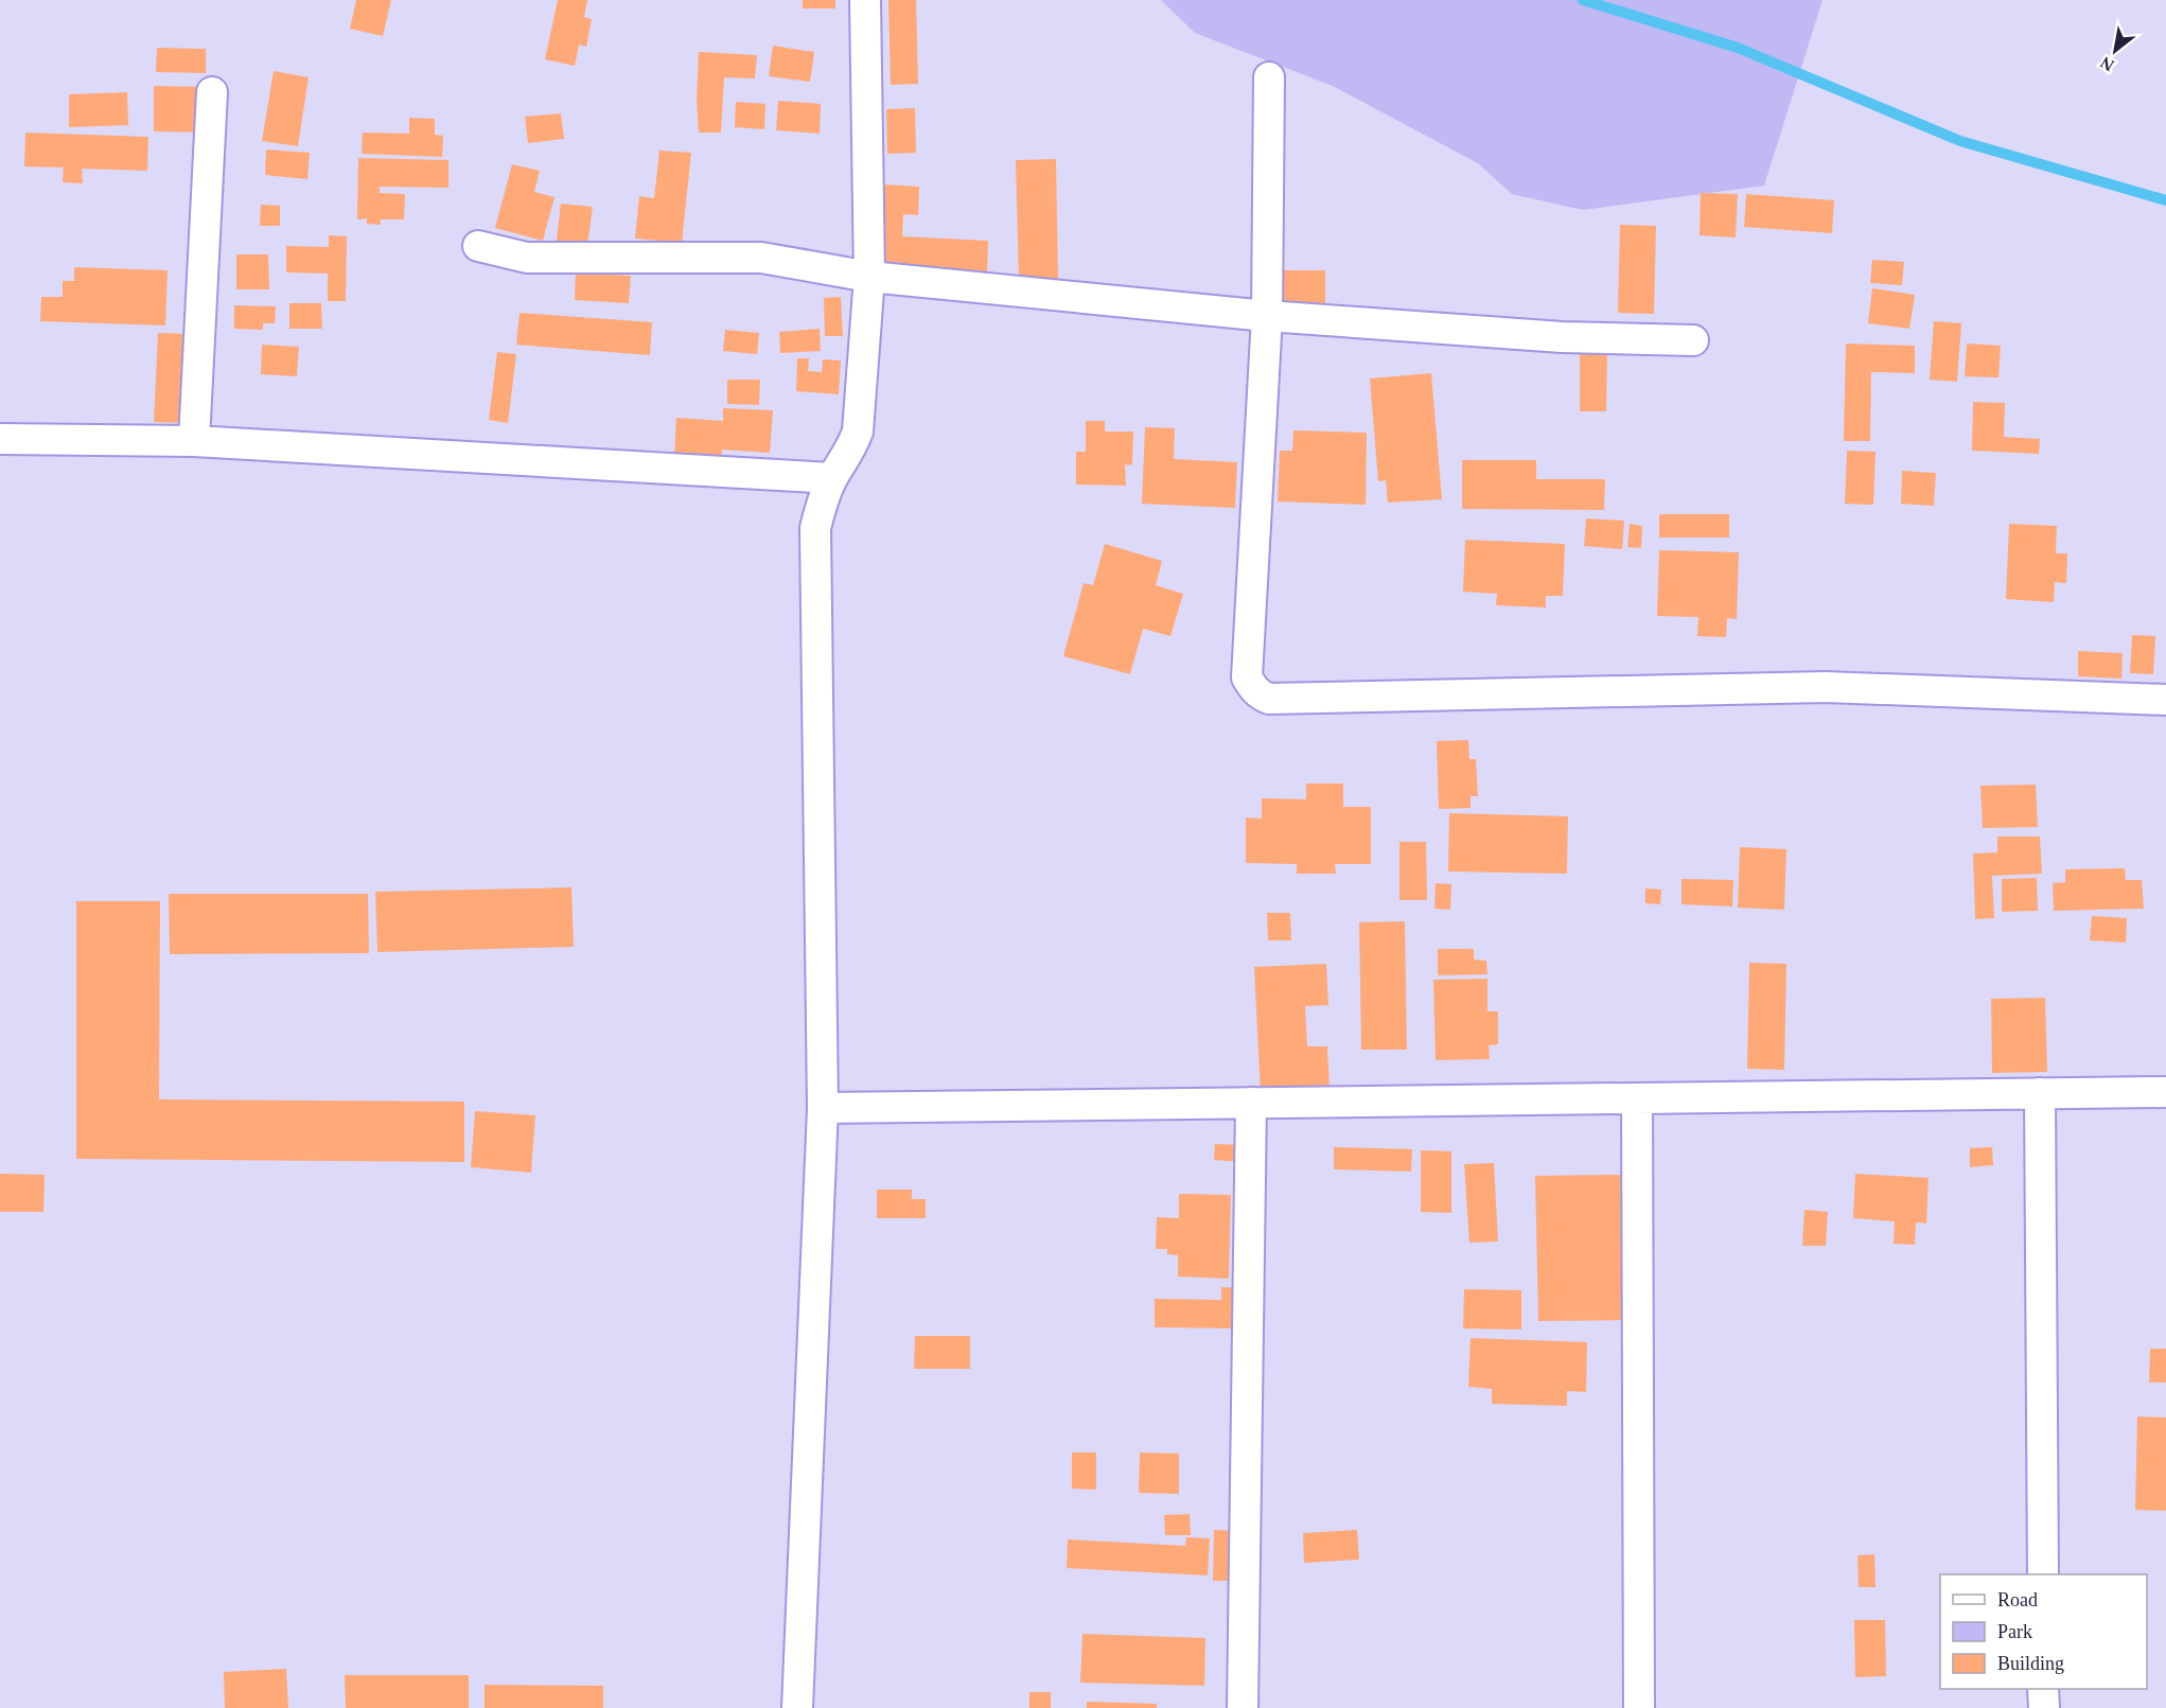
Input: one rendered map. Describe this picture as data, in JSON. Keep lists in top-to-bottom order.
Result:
{
  "legend": ["Road", "Park", "Building"],
  "north": "bottom left"
}
